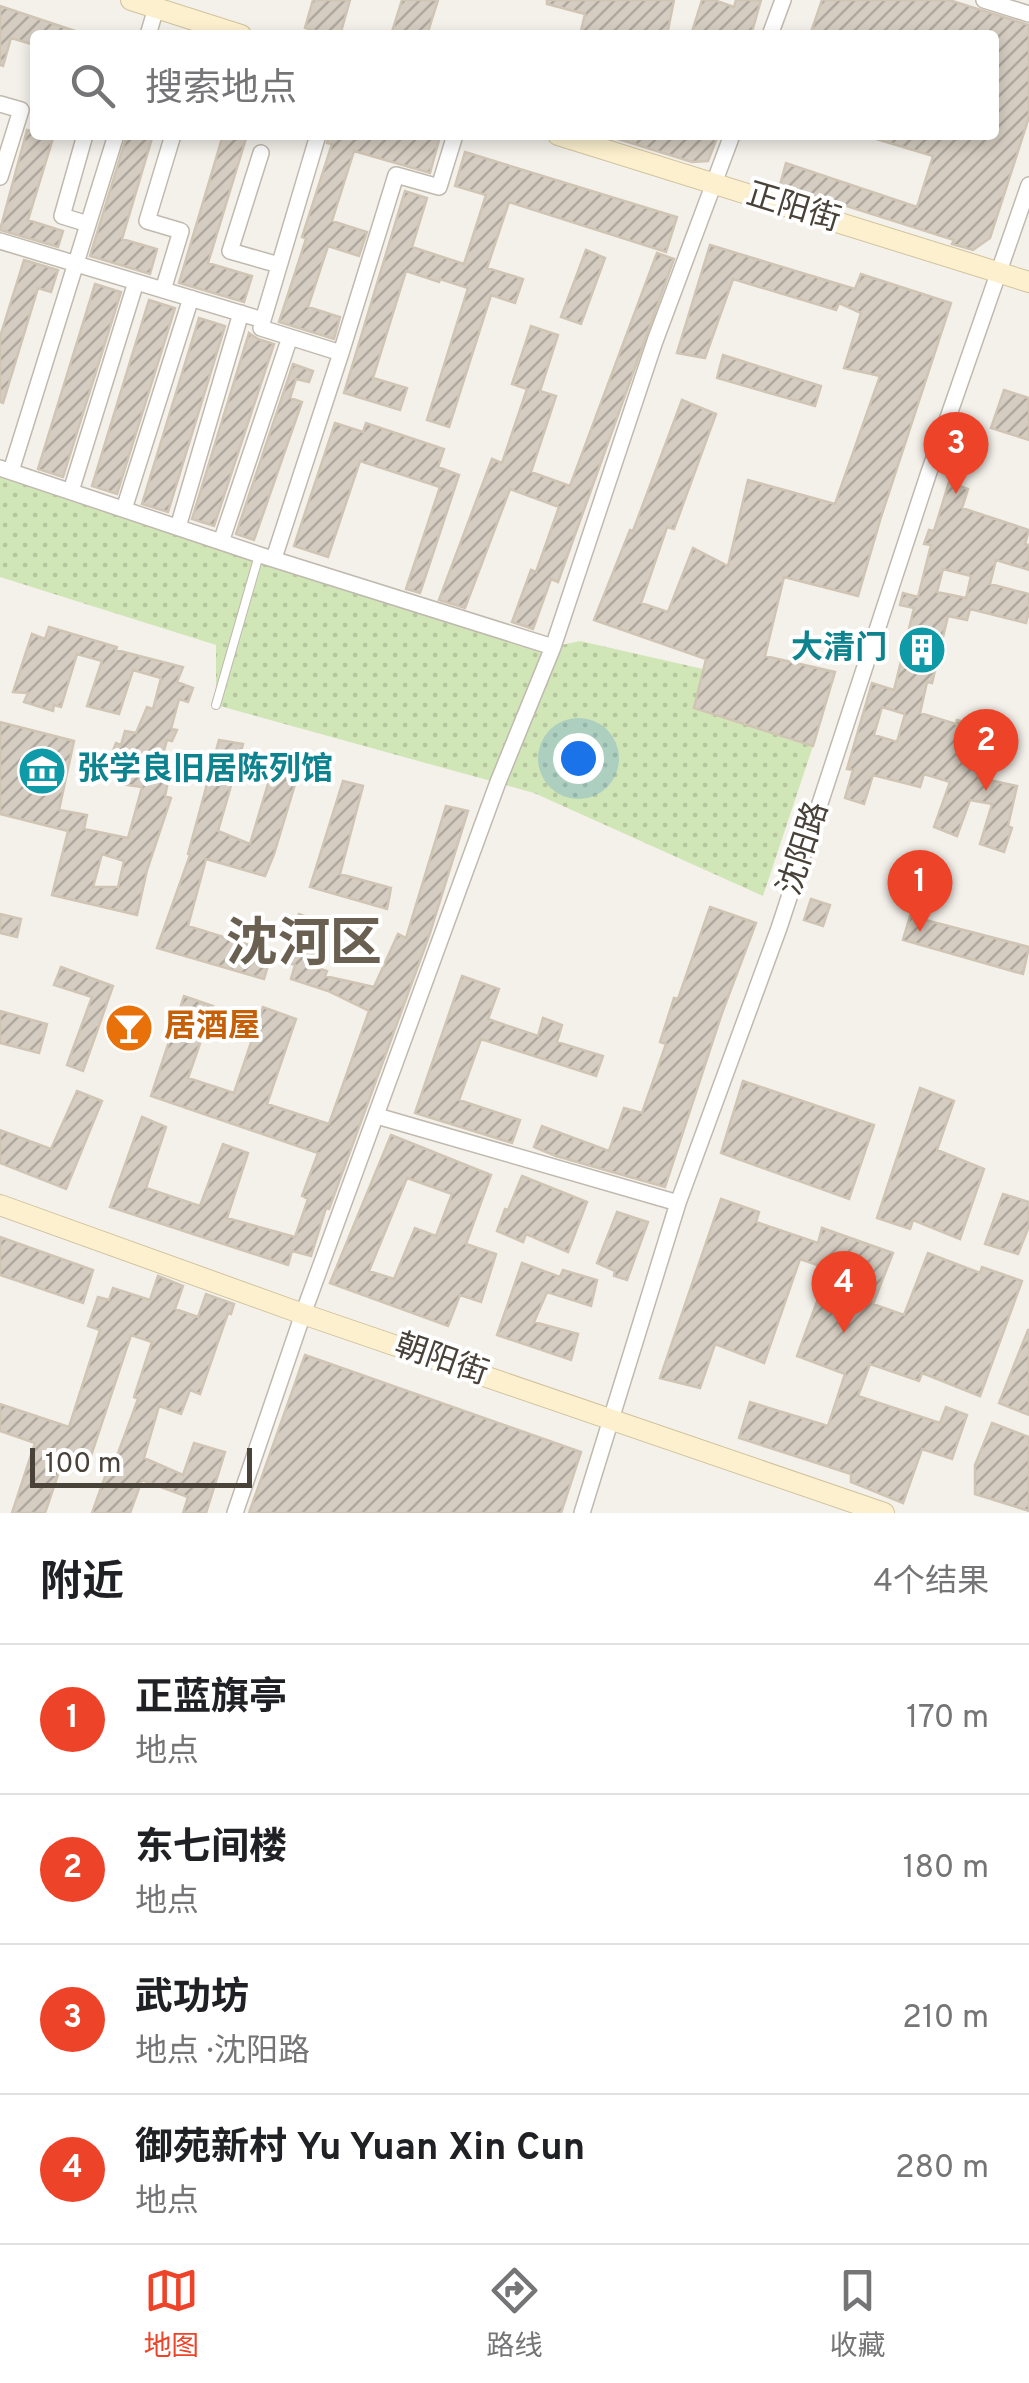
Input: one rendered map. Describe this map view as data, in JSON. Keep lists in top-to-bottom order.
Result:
{
  "streets": {
    "street": ["正阳街", "沈阳路", "朝阳街"]
  },
  "crossings": [
    ["正阳街", "沈阳路"],
    ["沈阳路", "朝阳街"]
  ],
  "districts": ["沈河区"],
  "places": {
    "building": ["大清门"],
    "museum": ["张学良旧居陈列馆"],
    "bar": ["居酒屋"]
  },
  "scale_bar": "100 m",
  "page": {
    "search": "搜索地点",
    "pins": [
      "3",
      "2",
      "1",
      "4"
    ],
    "scale": "100 m",
    "heading": ["附近", "4个结果"],
    "list": [
      {
        "mark": "1",
        "name": "正蓝旗亭",
        "note": "地点",
        "value": "170 m"
      },
      {
        "mark": "2",
        "name": "东七间楼",
        "note": "地点",
        "value": "180 m"
      },
      {
        "mark": "3",
        "name": "武功坊",
        "note": "地点 · 沈阳路",
        "value": "210 m"
      },
      {
        "mark": "4",
        "name": "御苑新村 Yu Yuan Xin Cun",
        "note": "地点",
        "value": "280 m"
      }
    ],
    "nav": ["地图", "路线", "收藏"]
  }
}
